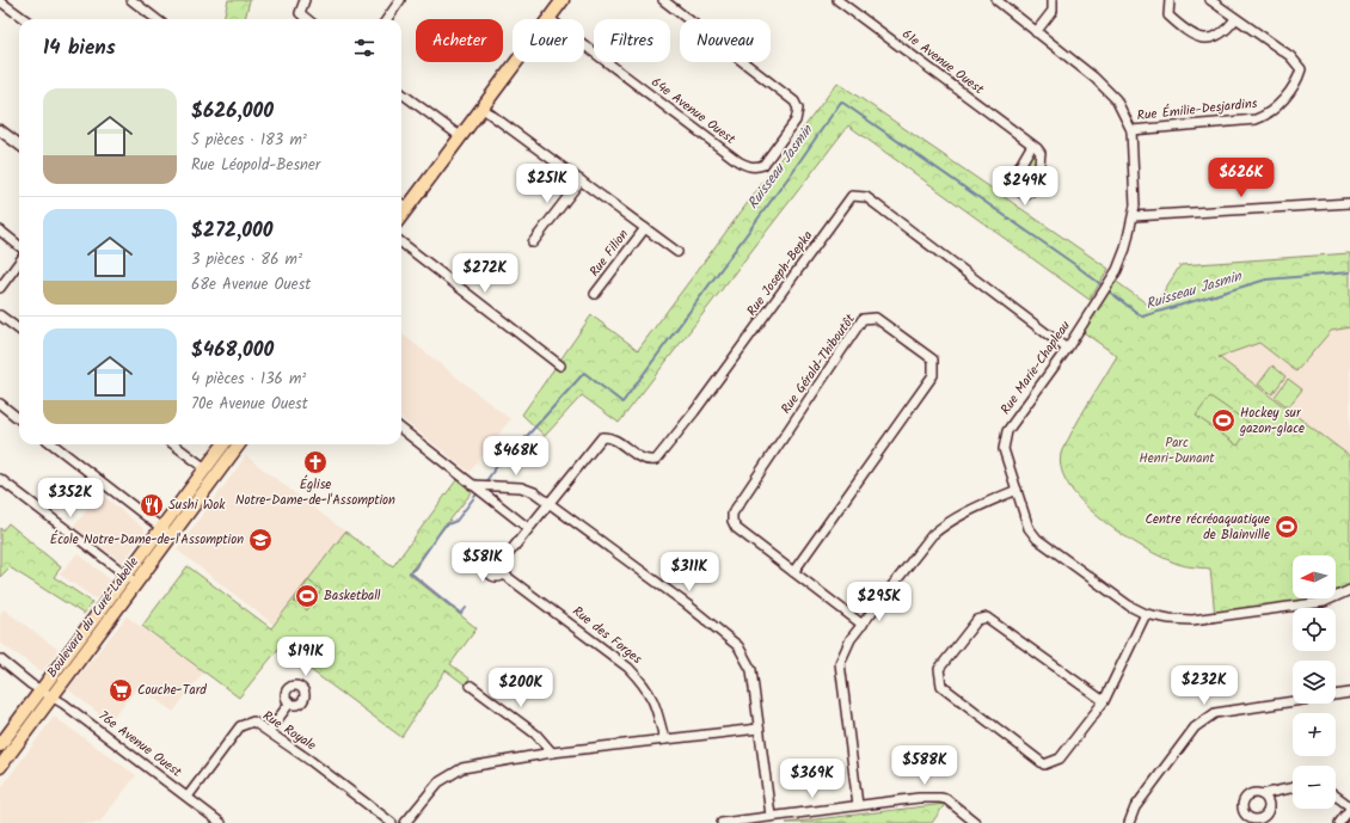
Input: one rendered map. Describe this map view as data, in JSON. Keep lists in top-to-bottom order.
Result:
{
  "streets": {
    "main road": ["Boulevard du Curé-Labelle"],
    "street": [
      "61e Avenue Ouest",
      "Rue Émilie-Desjardins",
      "64e Avenue Ouest",
      "Rue Filion",
      "Rue Joseph-Bepka",
      "Rue Gérald-Thiboutôt",
      "Rue Marie-Chapleau",
      "Rue des Forges",
      "Rue Royale",
      "76e Avenue Ouest"
    ]
  },
  "crossings": [
    ["Rue Émilie-Desjardins", "Rue Marie-Chapleau"],
    ["Rue Joseph-Bepka", "Rue Marie-Chapleau"],
    ["Boulevard du Curé-Labelle", "76e Avenue Ouest"],
    ["Rue Royale", "76e Avenue Ouest"]
  ],
  "water": ["Ruisseau Jasmin"],
  "parks": ["Parc Henri-Dunant"],
  "places": {
    "sports": ["Hockey sur gazon-glace", "Centre récréoaquatique de Blainville", "Basketball"],
    "church": ["Église Notre-Dame-de-l'Assomption"],
    "restaurant": ["Sushi Wok"],
    "school or university": ["École Notre-Dame-de-l'Assomption"],
    "supermarket": ["Couche-Tard"]
  },
  "north": "left",
  "page": {
    "chip": [
      "Acheter",
      "Louer",
      "Filtres",
      "Nouveau"
    ],
    "heading": "14 biens",
    "list": [
      {
        "name": "$626,000",
        "note": "5 pièces · 183 m² · Rue Léopold-Besner"
      },
      {
        "name": "$272,000",
        "note": "3 pièces · 86 m² · 68e Avenue Ouest"
      },
      {
        "name": "$468,000",
        "note": "4 pièces · 136 m² · 70e Avenue Ouest"
      }
    ],
    "price": [
      "$626K",
      "$251K",
      "$249K",
      "$272K",
      "$468K",
      "$352K",
      "$581K",
      "$311K",
      "$295K",
      "$191K",
      "$232K",
      "$200K",
      "$588K",
      "$369K"
    ],
    "map_buttons": ["+", "−"]
  }
}
